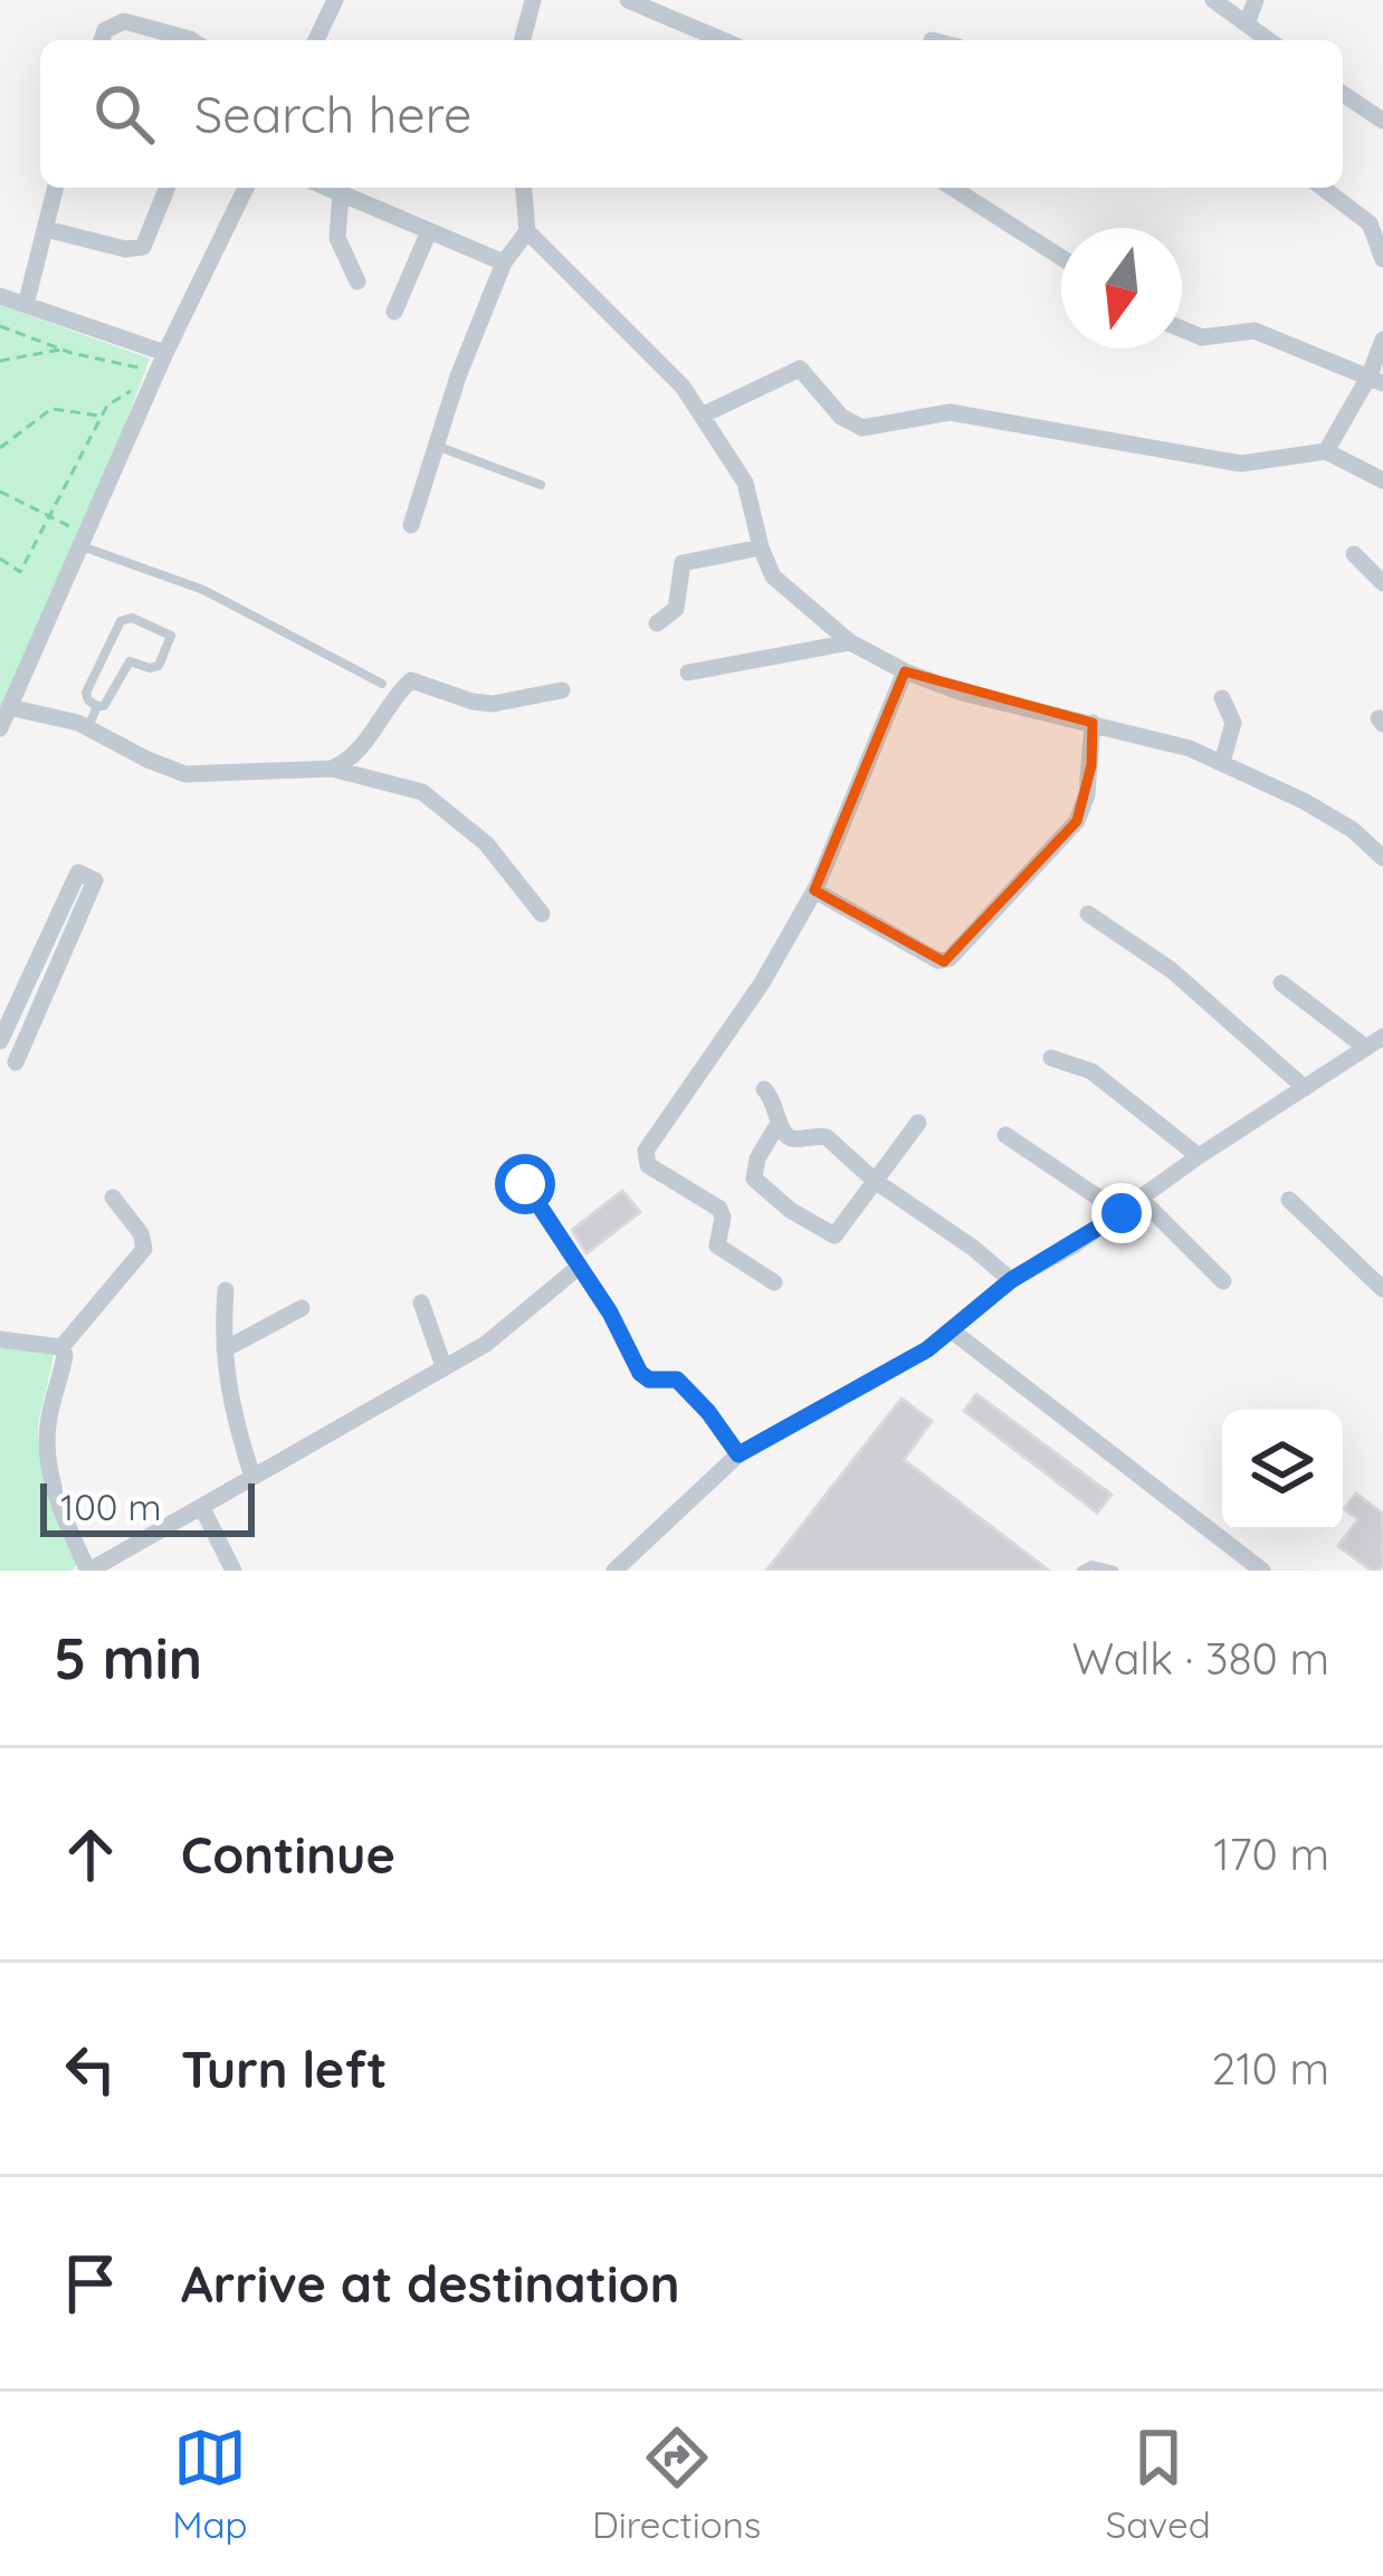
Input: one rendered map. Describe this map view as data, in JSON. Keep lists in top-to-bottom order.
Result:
{
  "scale_bar": "100 m",
  "north": "bottom",
  "page": {
    "search": "Search here",
    "scale": "100 m",
    "heading": ["5 min", "Walk · 380 m"],
    "list": [
      ["Continue", "170 m"],
      ["Turn left", "210 m"],
      "Arrive at destination"
    ],
    "nav": ["Map", "Directions", "Saved"]
  }
}
